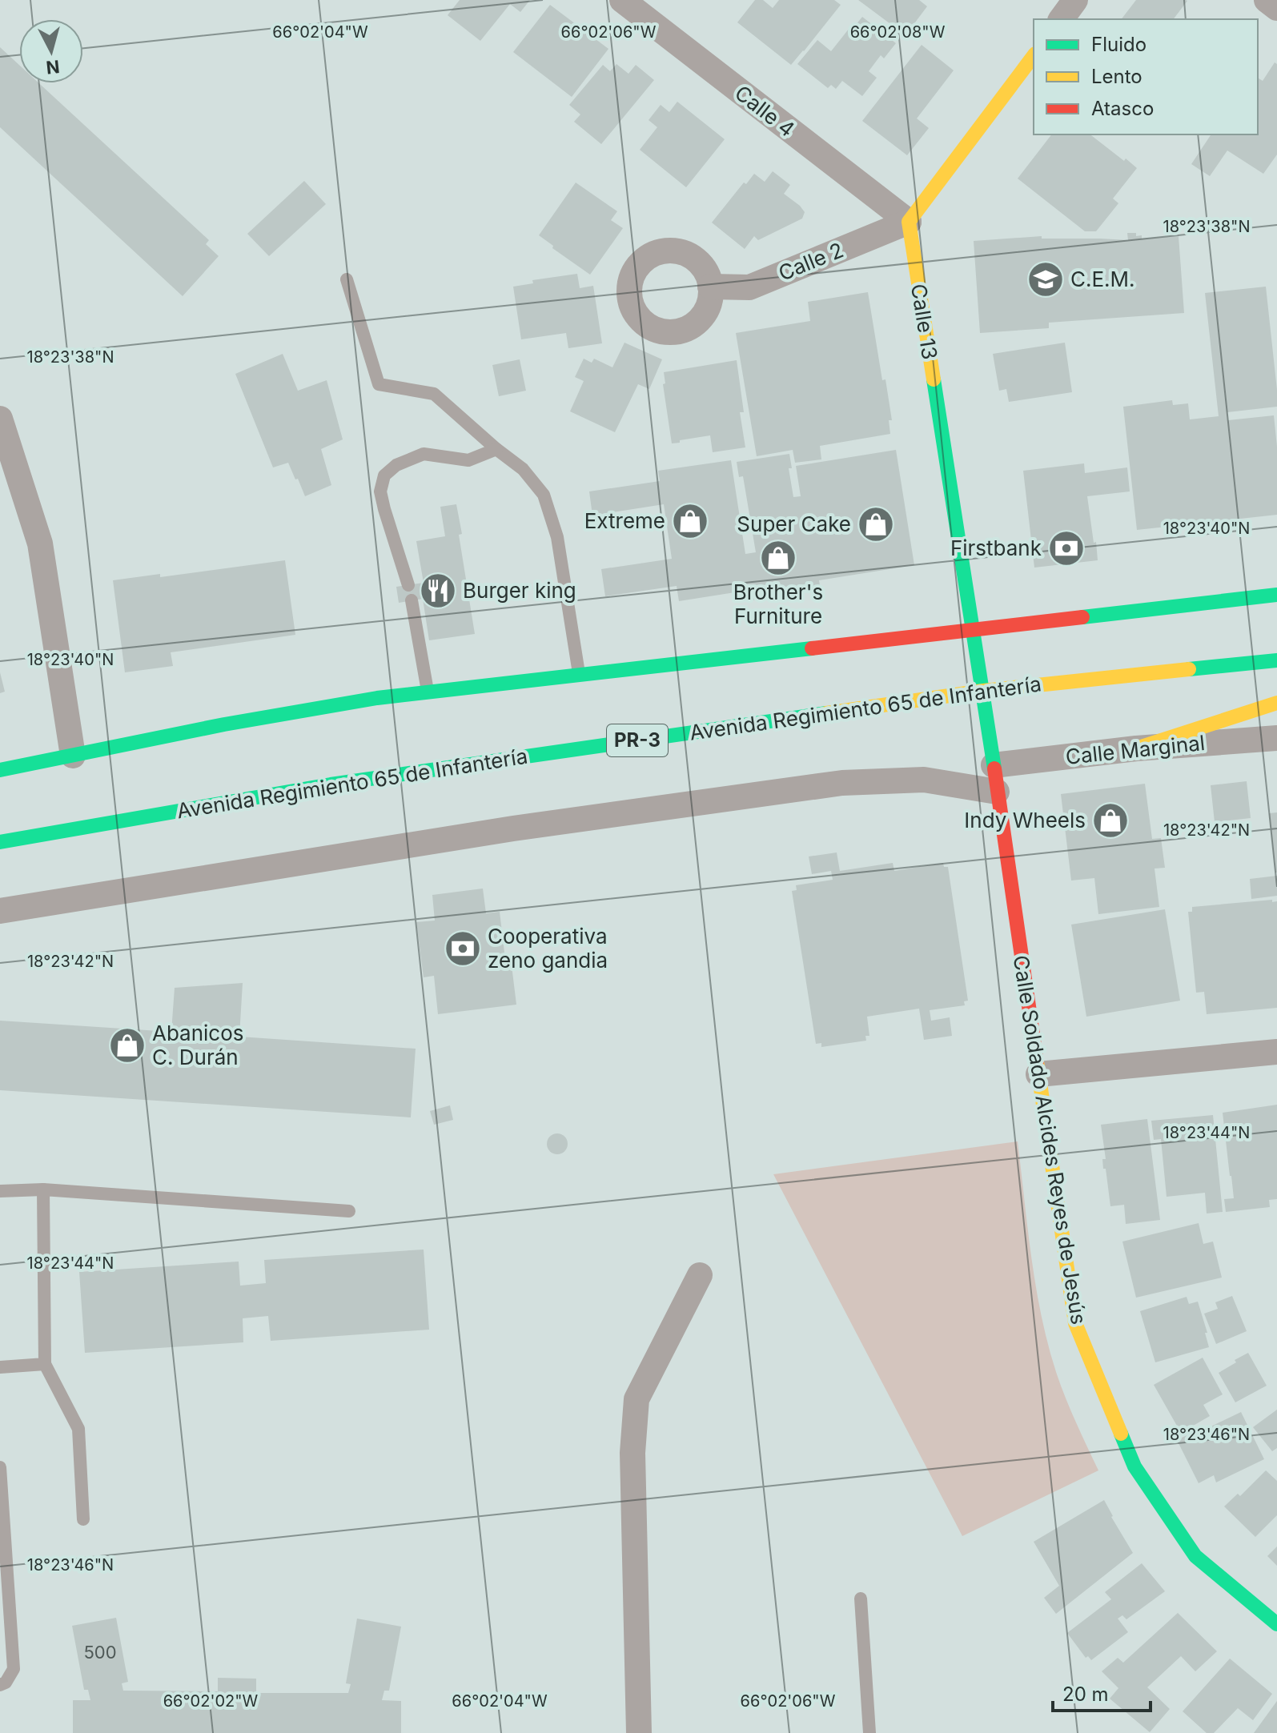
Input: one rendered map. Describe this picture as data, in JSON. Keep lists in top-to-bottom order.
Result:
{
  "streets": {
    "main road": [
      "Calle 13",
      "Avenida Regimiento 65 de Infantería",
      "PR-3",
      "Calle Soldado Alcides Reyes de Jesús"
    ],
    "street": ["Calle 4", "Calle 2", "Calle Marginal"]
  },
  "crossings": [
    ["Calle 4", "Calle 2"],
    ["Calle 4", "Calle 13"],
    ["Calle 2", "Calle 13"],
    ["Calle 13", "Calle Soldado Alcides Reyes de Jesús"],
    ["Avenida Regimiento 65 de Infantería", "Calle Soldado Alcides Reyes de Jesús"],
    ["Calle Marginal", "Calle Soldado Alcides Reyes de Jesús"]
  ],
  "places": {
    "school or university": ["C.E.M."],
    "shop": [
      "Extreme",
      "Super Cake",
      "Brother's Furniture",
      "Indy Wheels",
      "Abanicos C. Durán"
    ],
    "bank": ["Firstbank", "Cooperativa zeno gandia"],
    "restaurant": ["Burger king"]
  },
  "house_numbers": ["500"],
  "legend": ["Fluido", "Lento", "Atasco"],
  "scale_bar": "20 m",
  "north": "bottom",
  "coordinates": [
    "66°02'04\"W",
    "66°02'06\"W",
    "66°02'08\"W",
    "18°23'38\"N",
    "18°23'40\"N",
    "18°23'42\"N",
    "18°23'44\"N",
    "18°23'46\"N",
    "66°02'02\"W"
  ]
}
